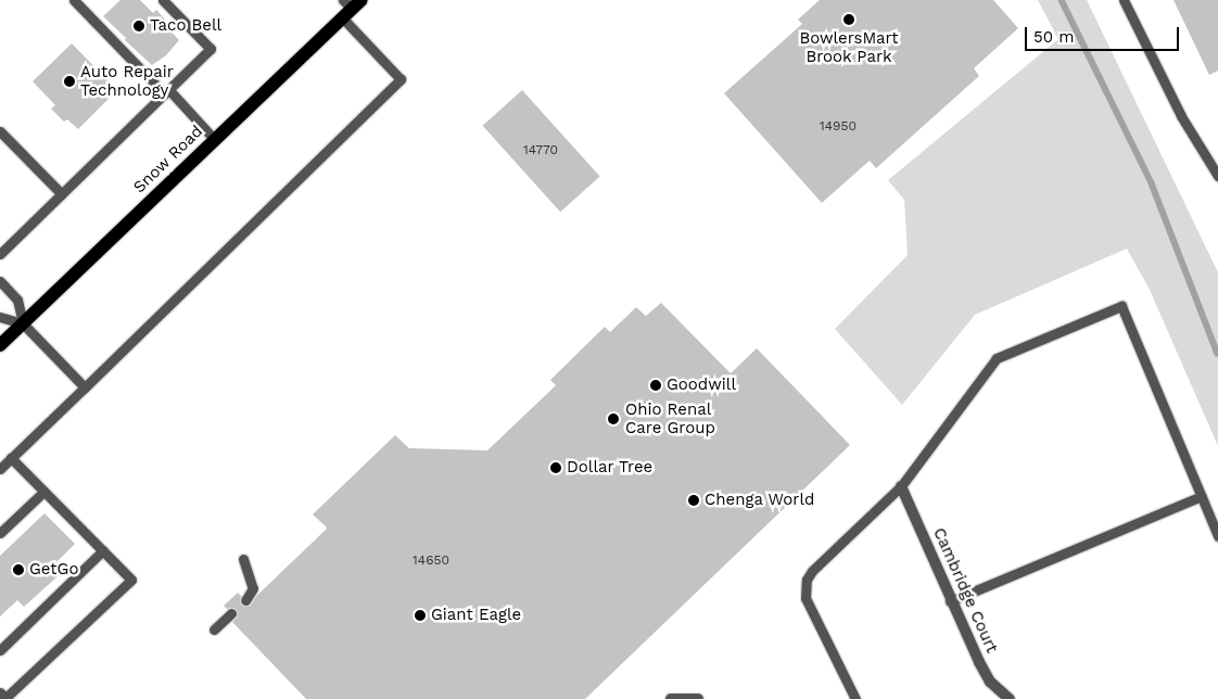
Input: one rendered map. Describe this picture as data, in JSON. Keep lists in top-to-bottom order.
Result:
{
  "streets": {
    "main road": ["Snow Road"],
    "street": ["Cambridge Court"]
  },
  "places": [
    "BowlersMart Brook Park",
    "Taco Bell",
    "Auto Repair Technology",
    "Goodwill",
    "Ohio Renal Care Group",
    "Dollar Tree",
    "Chenga World",
    "GetGo",
    "Giant Eagle"
  ],
  "house_numbers": ["14950", "14770", "14650"],
  "scale_bar": "50 m"
}
